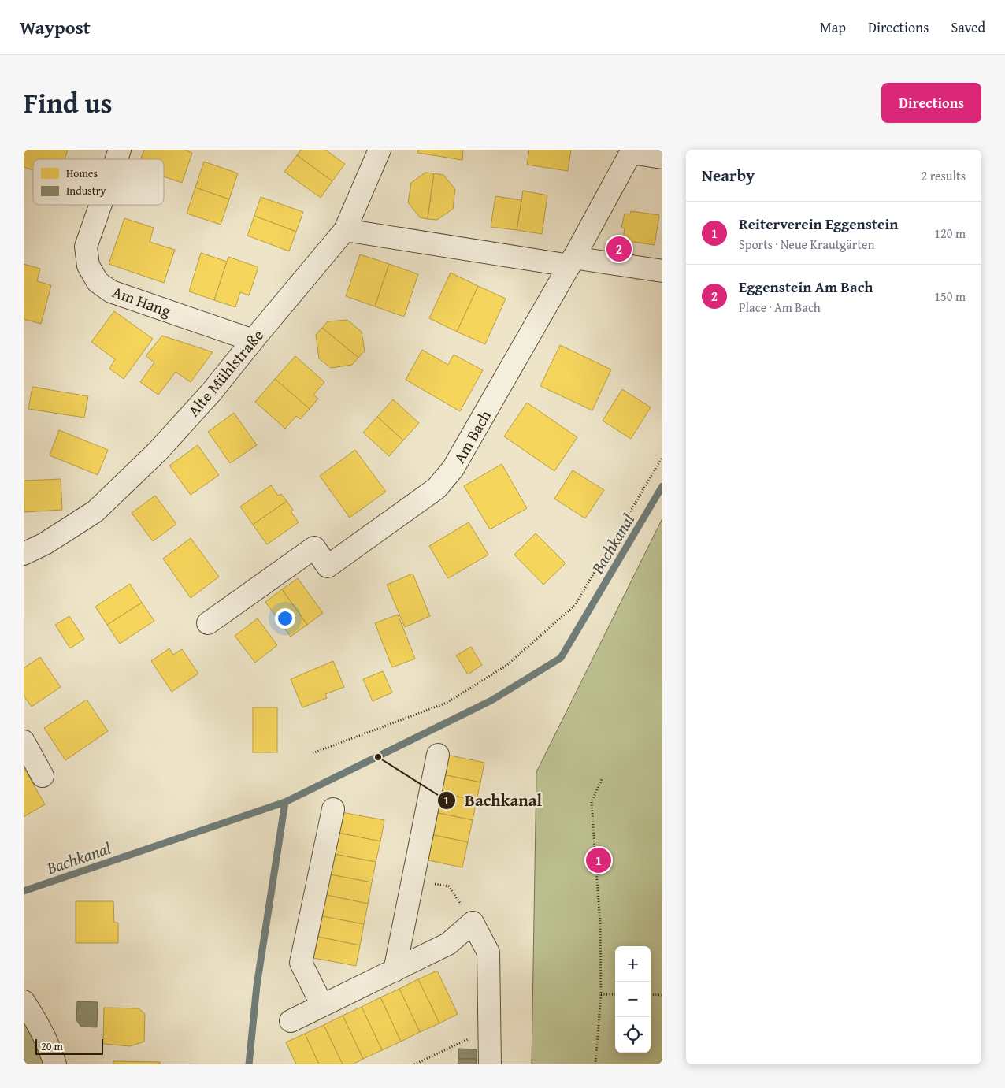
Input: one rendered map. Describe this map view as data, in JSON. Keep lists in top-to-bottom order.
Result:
{
  "streets": {
    "street": ["Am Hang", "Alte Mühlstraße", "Am Bach"]
  },
  "crossings": [
    ["Am Hang", "Alte Mühlstraße"]
  ],
  "water": ["Bachkanal"],
  "places": ["Bachkanal"],
  "legend": ["Homes", "Industry"],
  "scale_bar": "20 m",
  "page": {
    "header": "Waypost",
    "nav": ["Map", "Directions", "Saved"],
    "title": "Find us",
    "buttons": "Directions",
    "heading": ["Nearby", "2 results"],
    "list": [
      {
        "mark": "1",
        "name": "Reiterverein Eggenstein",
        "note": "Sports · Neue Krautgärten",
        "value": "120 m"
      },
      {
        "mark": "2",
        "name": "Eggenstein Am Bach",
        "note": "Place · Am Bach",
        "value": "150 m"
      }
    ],
    "pins": ["2", "1"],
    "map_buttons": ["+", "−"],
    "scale": "20 m"
  }
}
